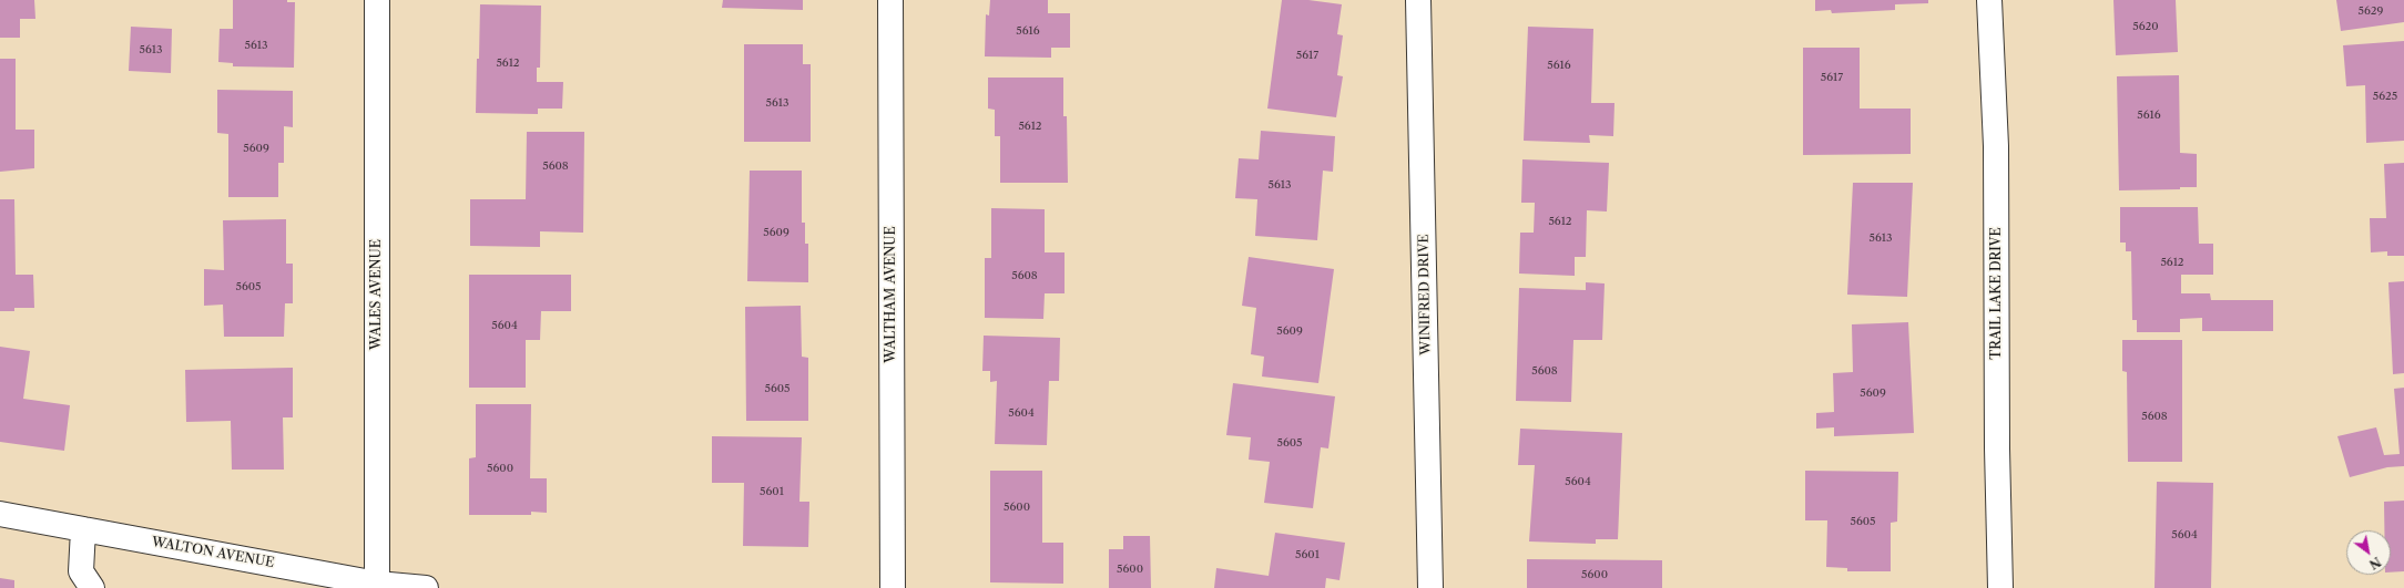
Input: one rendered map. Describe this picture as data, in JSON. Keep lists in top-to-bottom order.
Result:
{
  "streets": {
    "street": [
      "TRAIL LAKE DRIVE",
      "WALES AVENUE",
      "WALTHAM AVENUE",
      "WINIFRED DRIVE",
      "WALTON AVENUE"
    ]
  },
  "crossings": [
    ["WALES AVENUE", "WALTON AVENUE"]
  ],
  "house_numbers": [
    "5629",
    "5620",
    "5616",
    "5613",
    "5613",
    "5617",
    "5612",
    "5616",
    "5617",
    "5625",
    "5613",
    "5616",
    "5612",
    "5609",
    "5608",
    "5613",
    "5612",
    "5609",
    "5613",
    "5612",
    "5608",
    "5605",
    "5604",
    "5609",
    "5608",
    "5605",
    "5609",
    "5604",
    "5608",
    "5605",
    "5600",
    "5604",
    "5601",
    "5600",
    "5605",
    "5604",
    "5601",
    "5600",
    "5600"
  ],
  "north": "bottom right"
}
